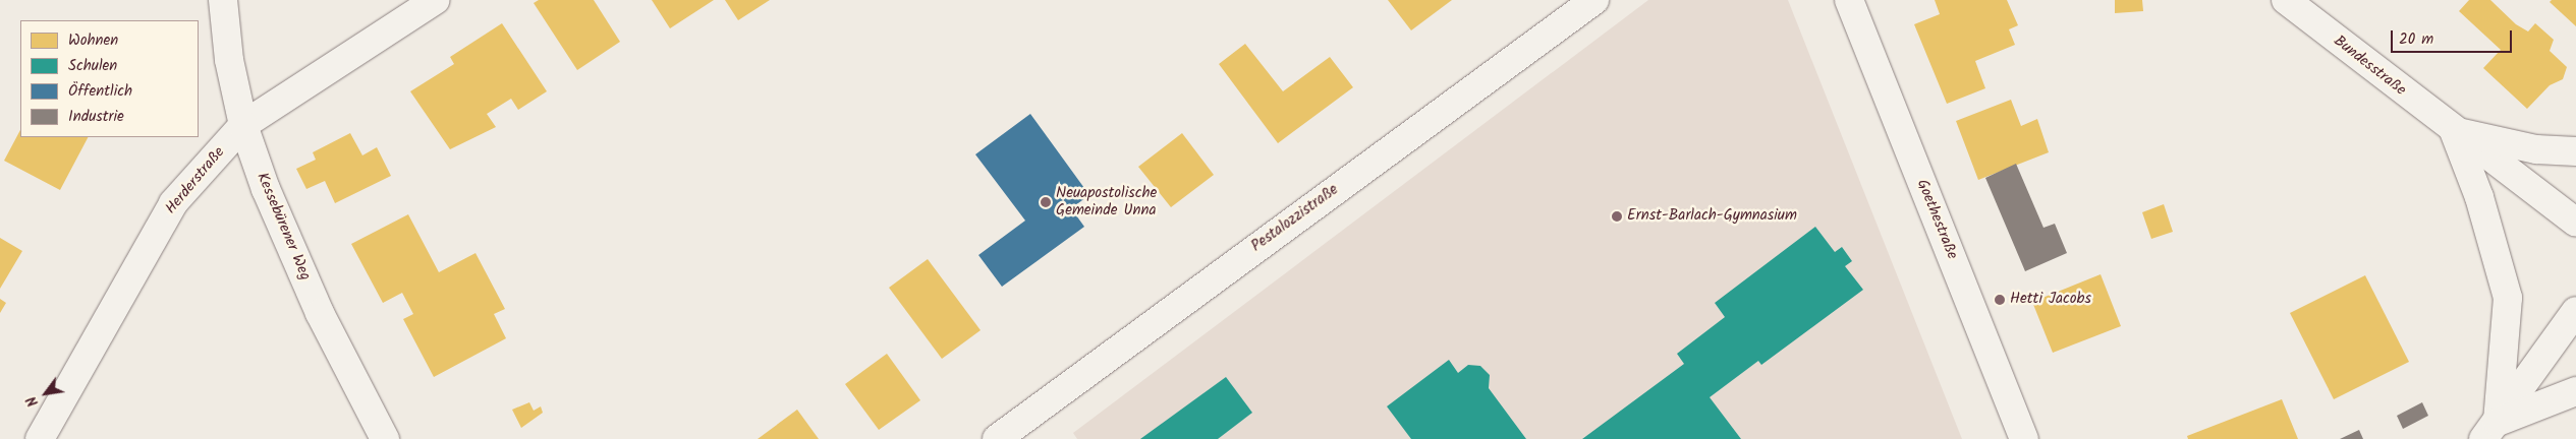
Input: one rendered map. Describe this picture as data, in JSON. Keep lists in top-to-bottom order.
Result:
{
  "streets": {
    "street": [
      "Bundesstraße",
      "Herderstraße",
      "Pestalozzistraße",
      "Goethestraße",
      "Kessebürener Weg"
    ]
  },
  "crossings": [
    ["Herderstraße", "Kessebürener Weg"]
  ],
  "places": ["Neuapostolische Gemeinde Unna", "Ernst-Barlach-Gymnasium", "Hetti Jacobs"],
  "legend": [
    "Wohnen",
    "Schulen",
    "Öffentlich",
    "Industrie"
  ],
  "scale_bar": "20 m",
  "north": "bottom left"
}
